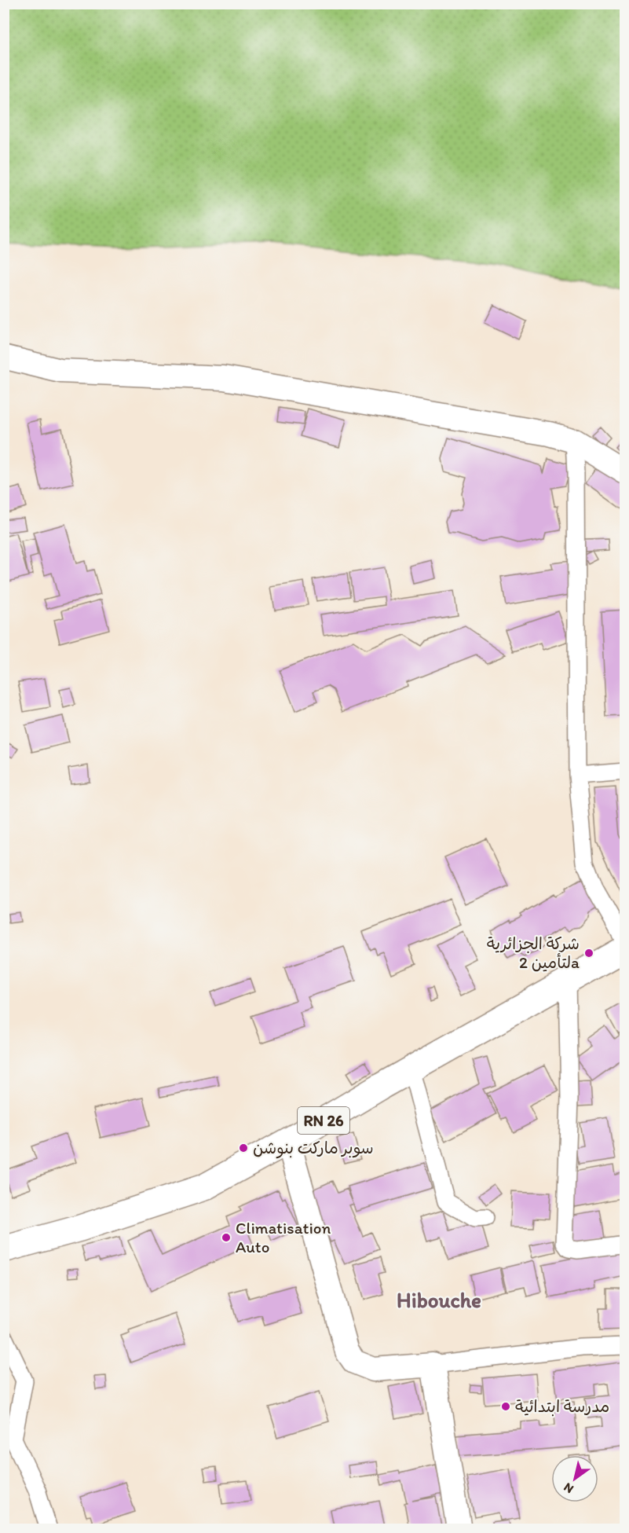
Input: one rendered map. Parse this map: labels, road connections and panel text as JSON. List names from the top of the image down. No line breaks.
{"streets":{"main road":["RN 26"]},"districts":["Hibouche"],"places":["شركة الجزائرية لتأمين 2a","سوبر ماركت بنوشن","Climatisation Auto","مدرسة ابتدائية"],"north":"bottom left"}
